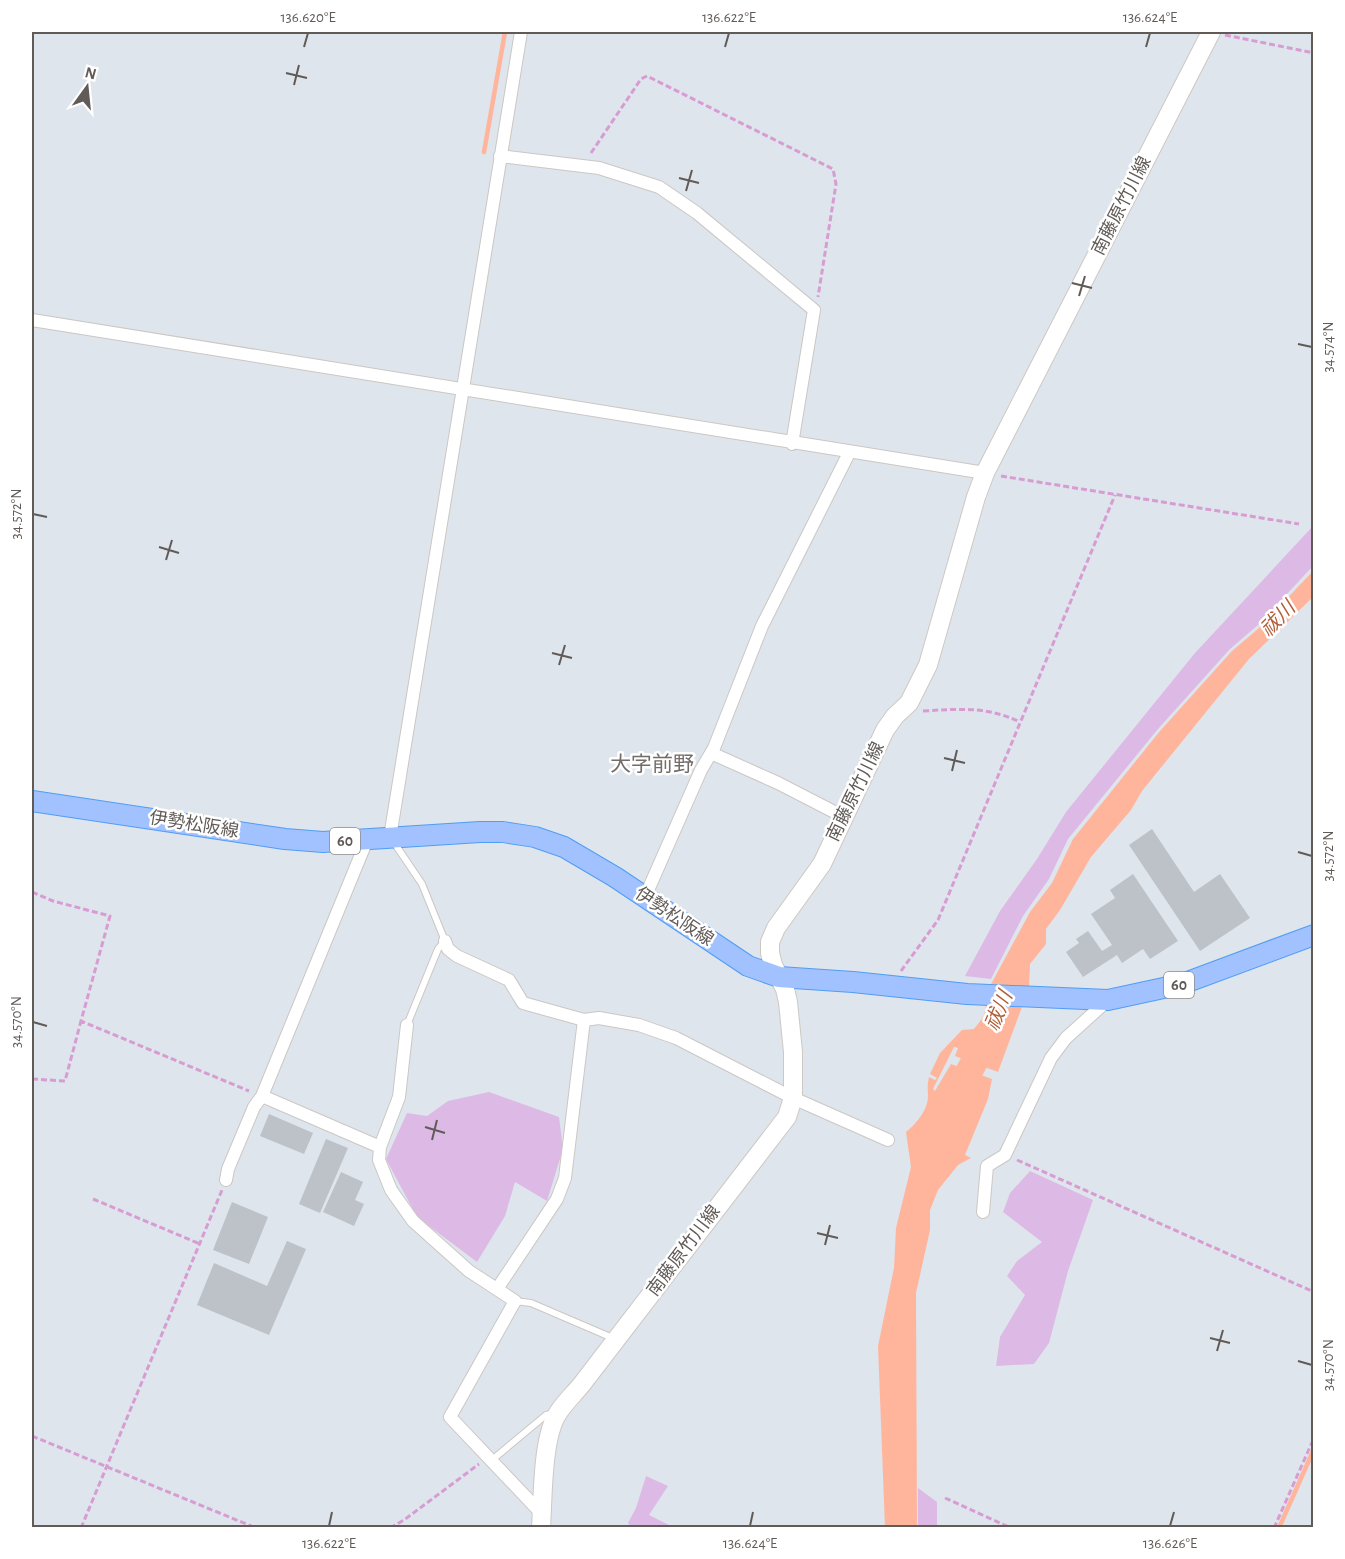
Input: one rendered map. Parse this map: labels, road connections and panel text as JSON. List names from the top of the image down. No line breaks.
{"streets":{"main road":["南藤原竹川線","伊勢松阪線","60"]},"crossings":[["南藤原竹川線","伊勢松阪線"]],"districts":["大字前野"],"water":["祓川"],"north":"top","coordinates":["136.620°E","136.622°E","136.624°E","34.574°N","34.572°N","34.570°N","136.626°E"]}
